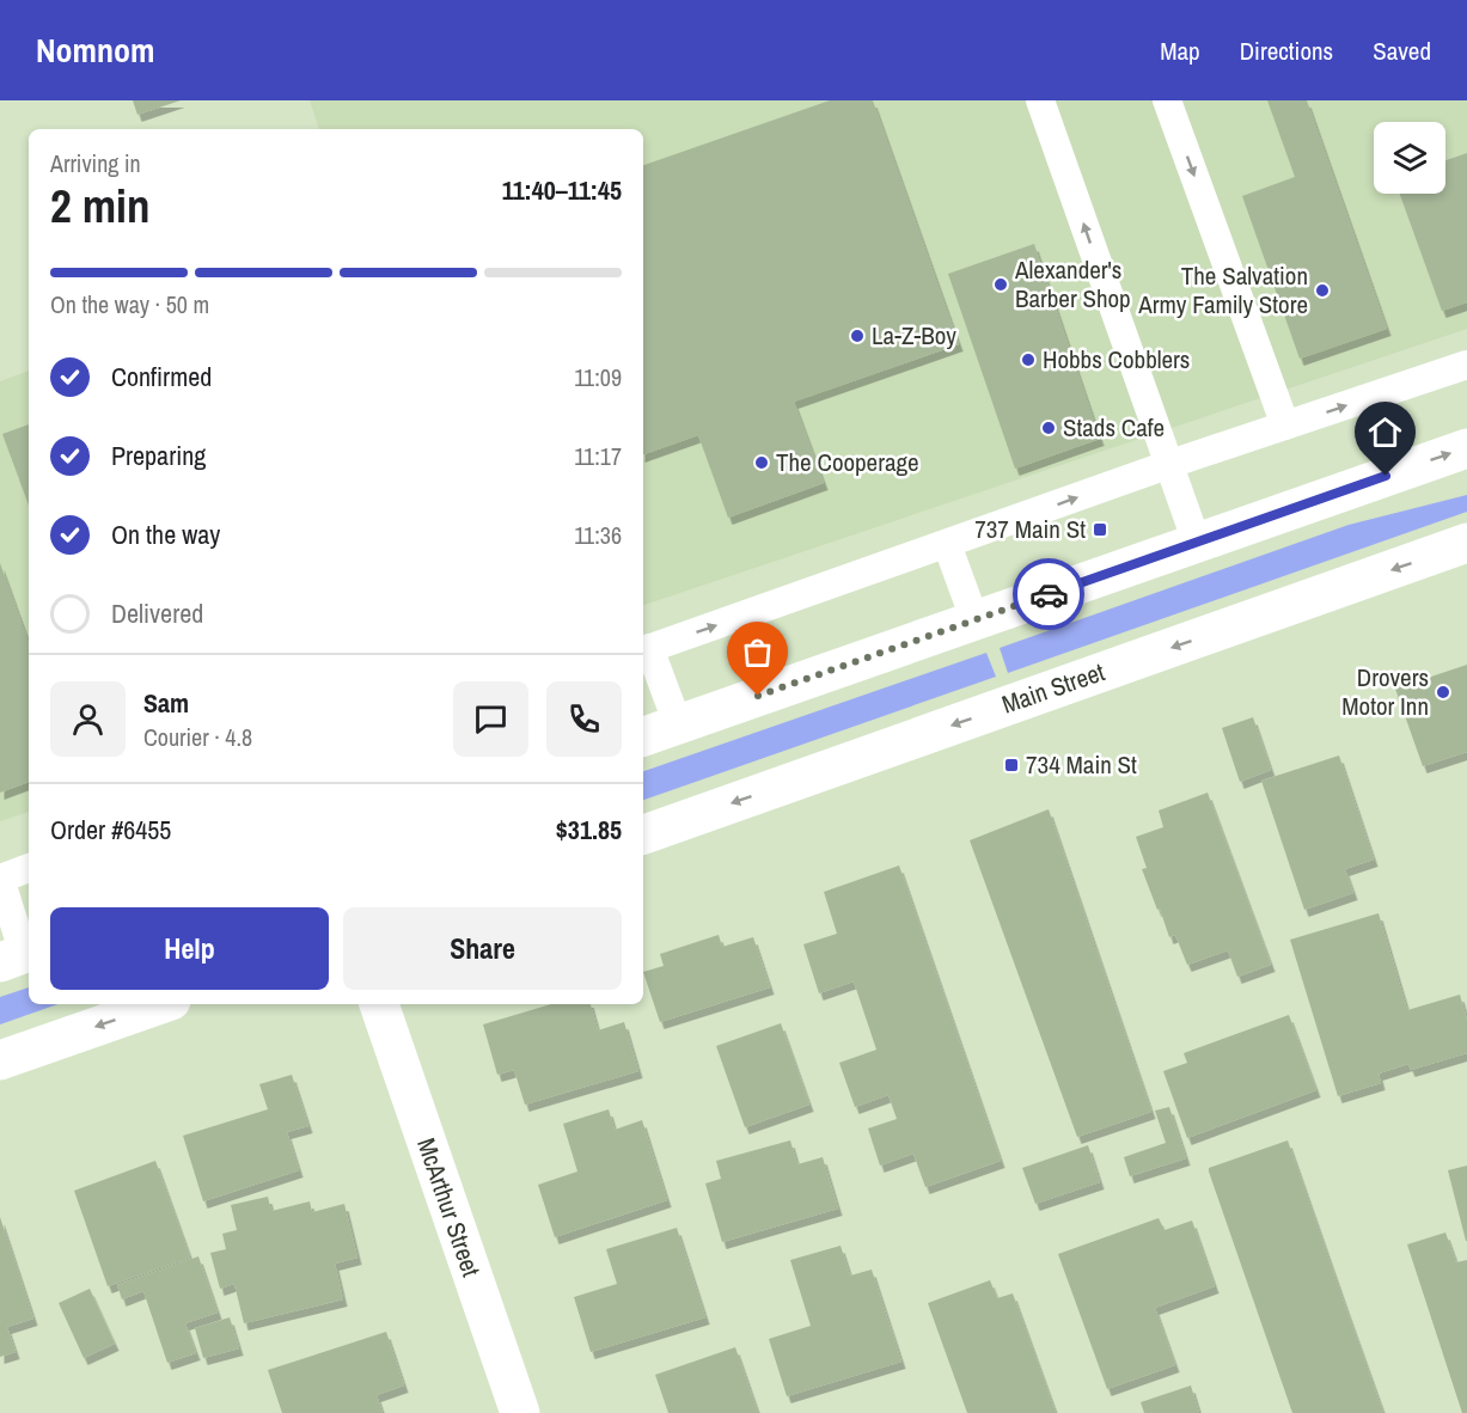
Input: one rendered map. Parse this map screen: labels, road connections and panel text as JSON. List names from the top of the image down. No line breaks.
{"streets":{"main road":["Main Street","McArthur Street"]},"places":{"other":["Alexander's Barber Shop","The Salvation Army Family Store","La-Z-Boy","Hobbs Cobblers","Stads Cafe","The Cooperage","Drovers Motor Inn"],"transit":["737 Main St","734 Main St"]},"page":{"header":"Nomnom","nav":["Map","Directions","Saved"],"heading":["2 min","Arriving in","11:40–11:45"],"panel":["Sam","Courier · 4.8","Order #6455","$31.85"],"bar":"On the way · 50 m","list":[["Confirmed","11:09"],["Preparing","11:17"],["On the way","11:36"],"Delivered"],"buttons":["Help","Share"]}}
